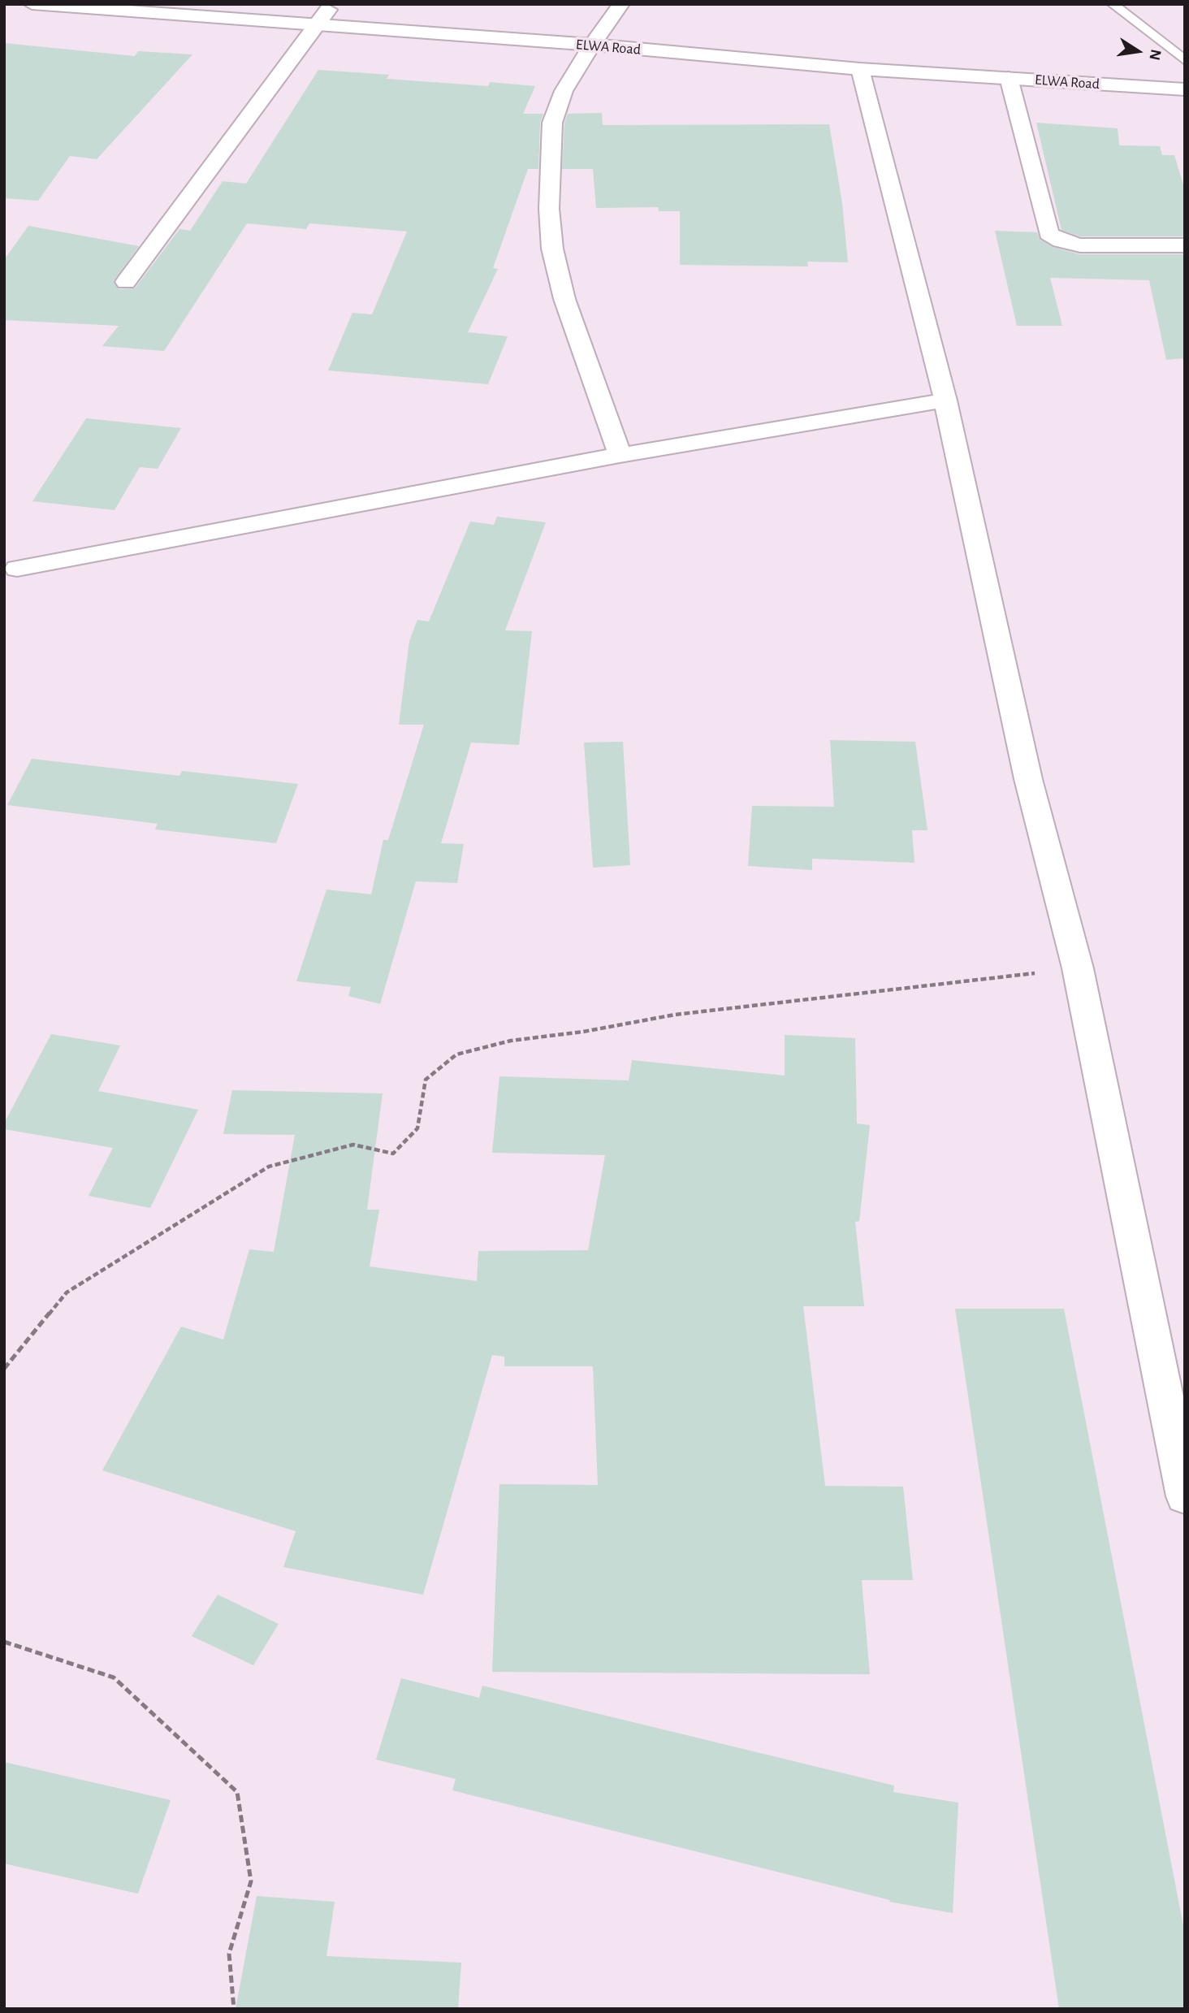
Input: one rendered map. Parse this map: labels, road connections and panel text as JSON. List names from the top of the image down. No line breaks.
{"streets":{"street":["ELWA Road"]},"north":"right"}
